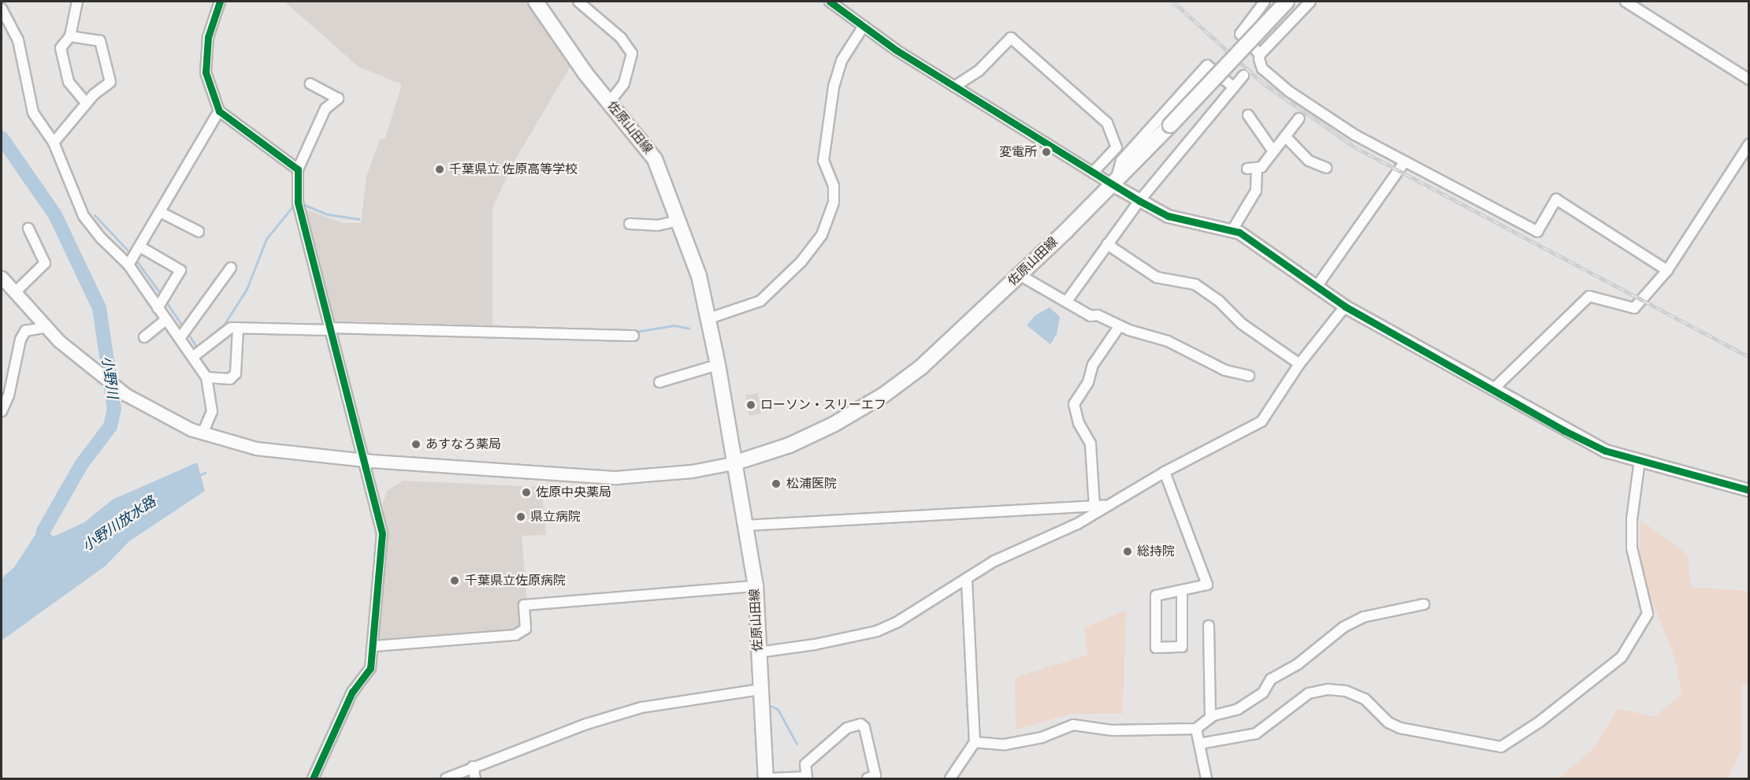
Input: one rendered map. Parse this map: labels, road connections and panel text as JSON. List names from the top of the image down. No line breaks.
{"streets":{"main road":["佐原山田線"]},"water":["小野川","小野川放水路"],"places":["変電所","千葉県立 佐原高等学校","ローソン・スリーエフ","あすなろ薬局","松浦医院","佐原中央薬局","県立病院","総持院","千葉県立佐原病院"]}
